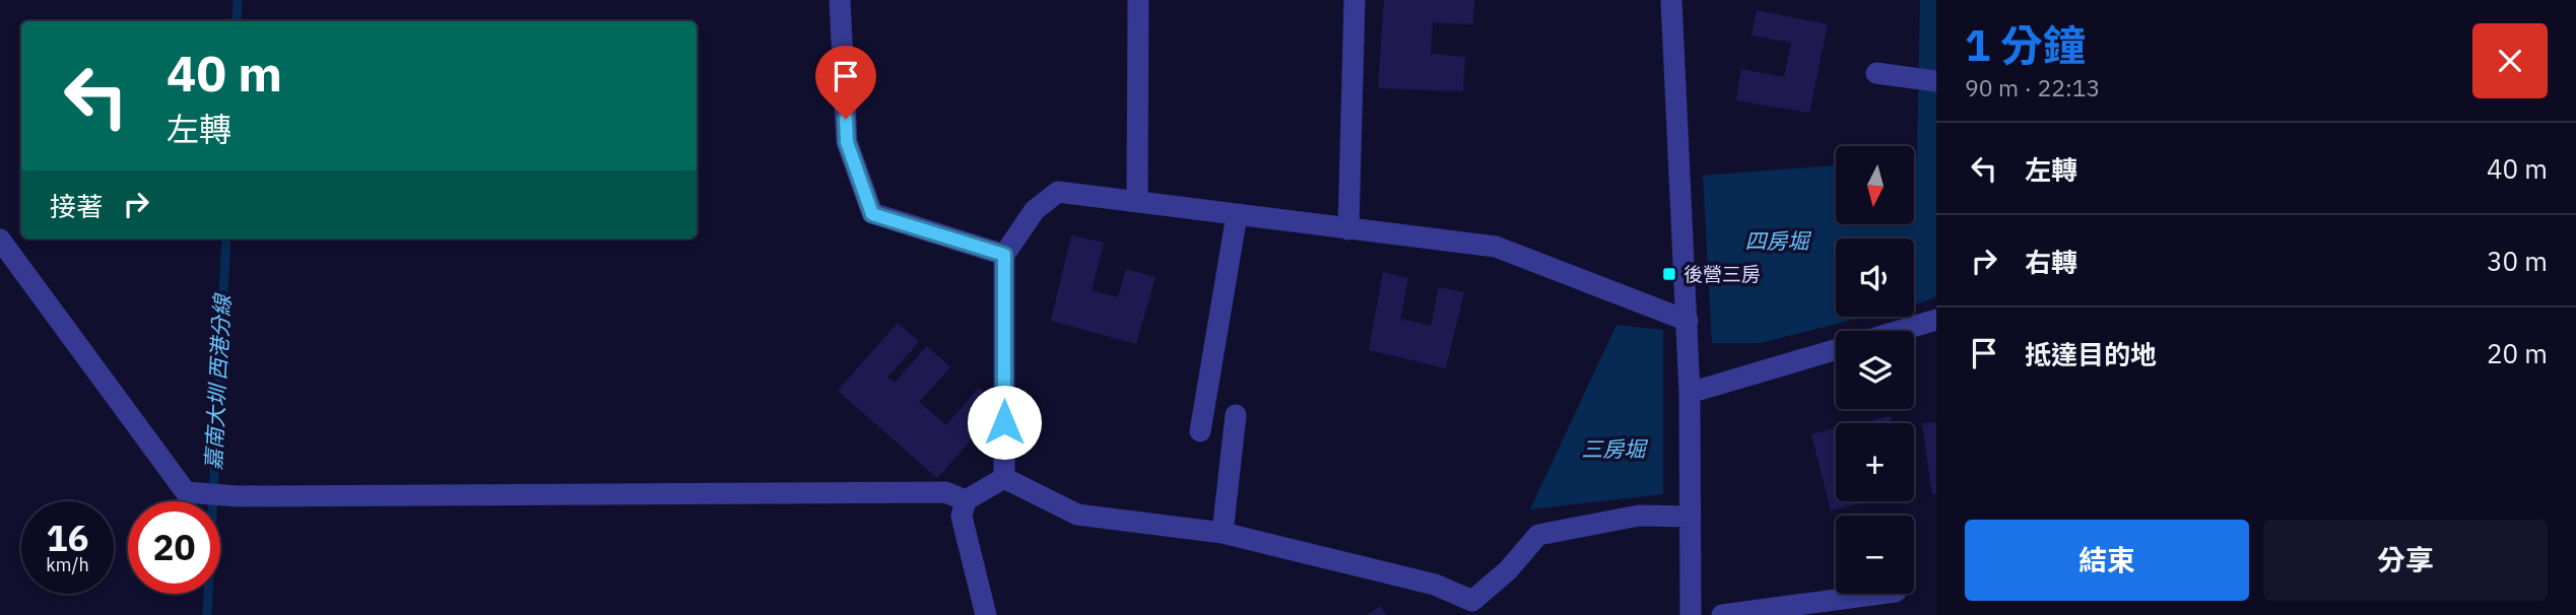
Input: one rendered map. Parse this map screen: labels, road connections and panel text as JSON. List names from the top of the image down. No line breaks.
{"water":["四房堀","嘉南大圳 西港分線","三房堀"],"places":{"transit":["後營三房"]},"north":"bottom","page":{"heading":["1 分鐘","90 m · 22:13"],"turn":["40 m","左轉"],"list":[{"name":"左轉","value":"40 m"},{"name":"右轉","value":"30 m"},{"name":"抵達目的地","value":"20 m"}],"map_buttons":["+","−"],"then":"接著","speed":"16 km/h","limit":"20","buttons":["結束","分享"]}}
